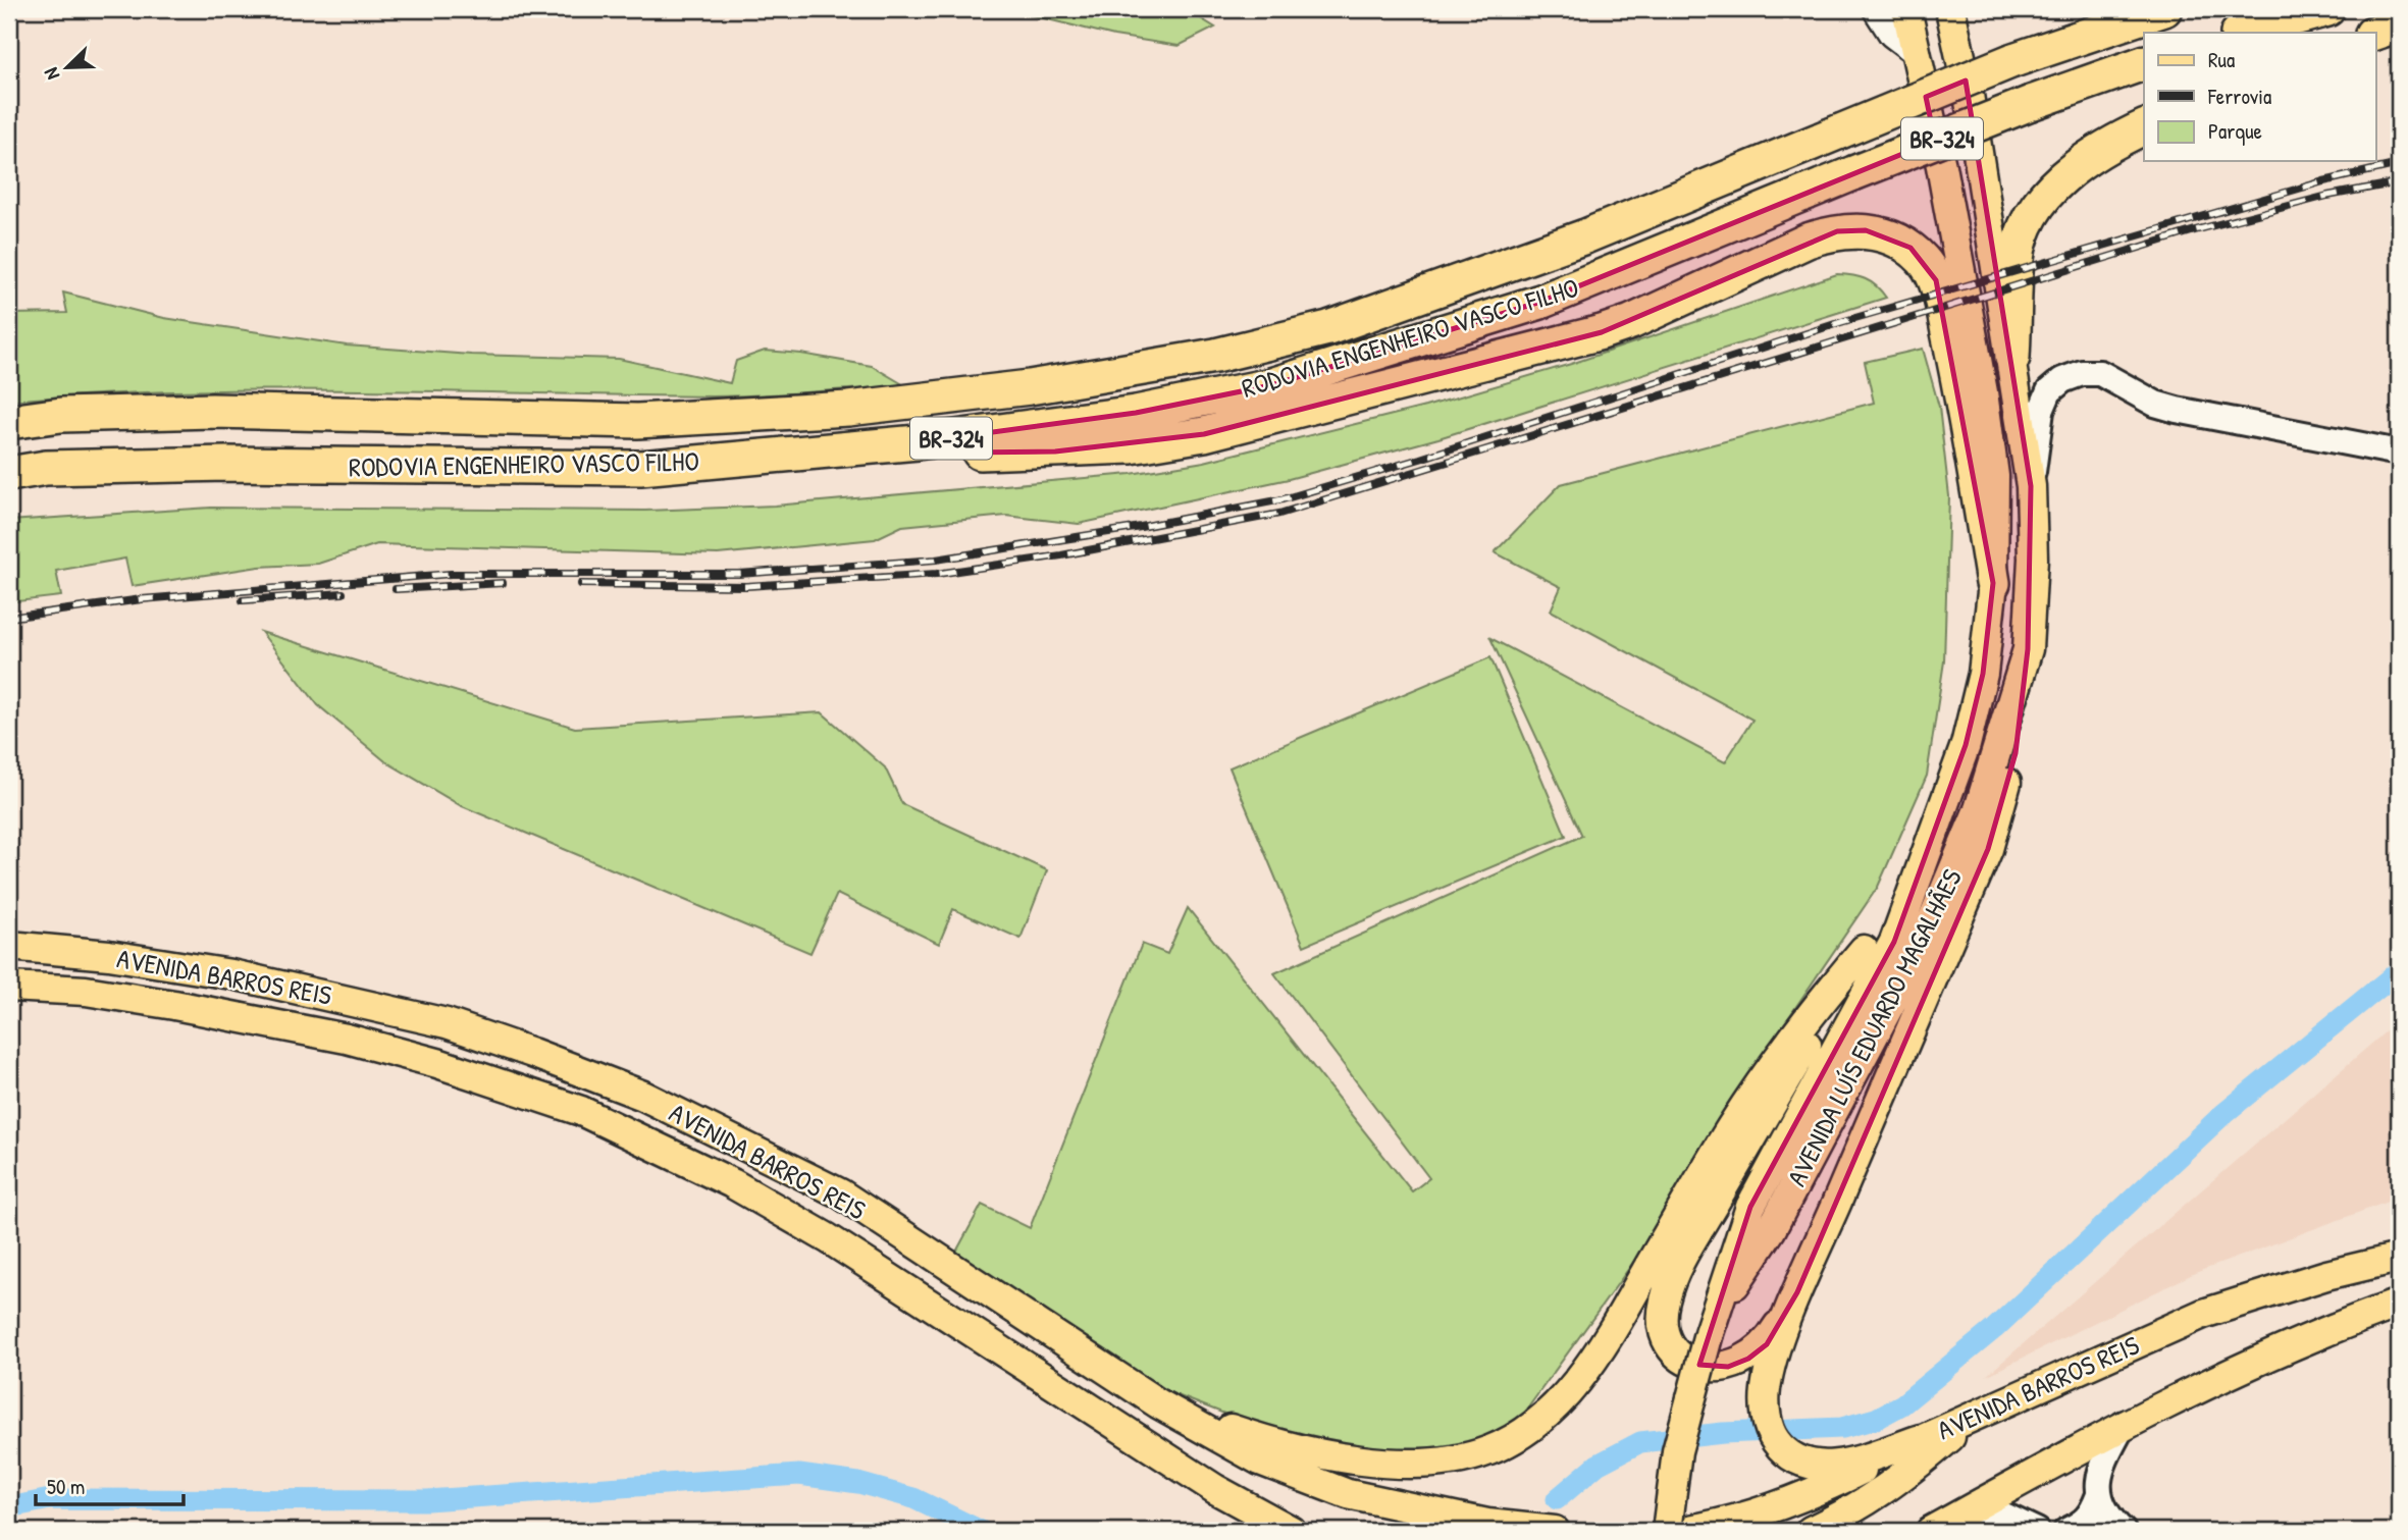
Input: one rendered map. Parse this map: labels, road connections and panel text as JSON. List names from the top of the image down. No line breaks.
{"streets":{"highway":["BR-324","RODOVIA ENGENHEIRO VASCO FILHO"],"main road":["AVENIDA BARROS REIS","AVENIDA LUÍS EDUARDO MAGALHÃES"]},"legend":["Rua","Ferrovia","Parque"],"scale_bar":"50 m","north":"bottom left"}
